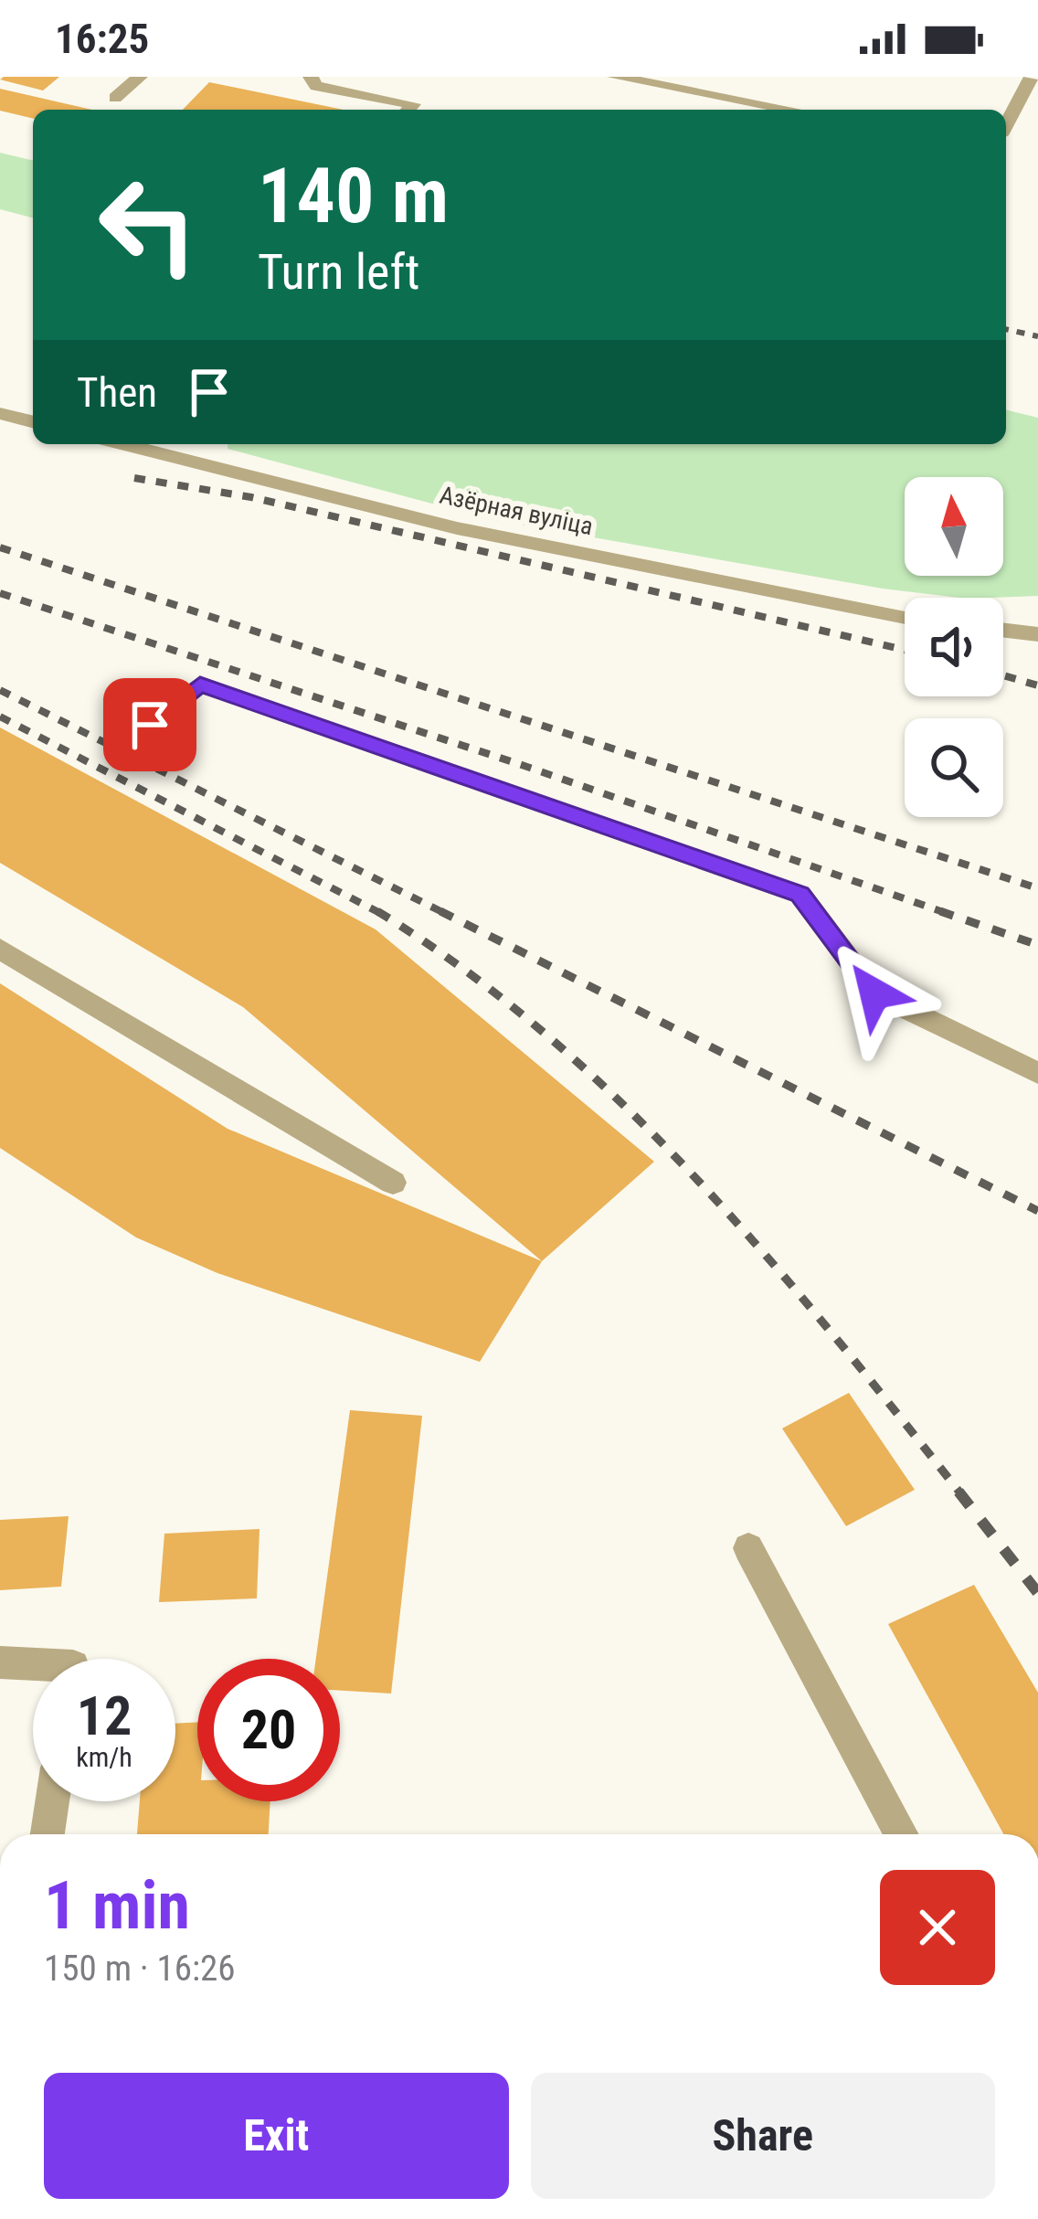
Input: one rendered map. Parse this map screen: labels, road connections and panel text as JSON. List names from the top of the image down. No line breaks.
{"streets":{"street":["Азёрная вуліца"]},"north":"top","page":{"status":"16:25","turn":["140 m","Turn left"],"then":"Then","speed":"12 km/h","limit":"20","heading":["1 min","150 m · 16:26"],"buttons":["Exit","Share"]}}
